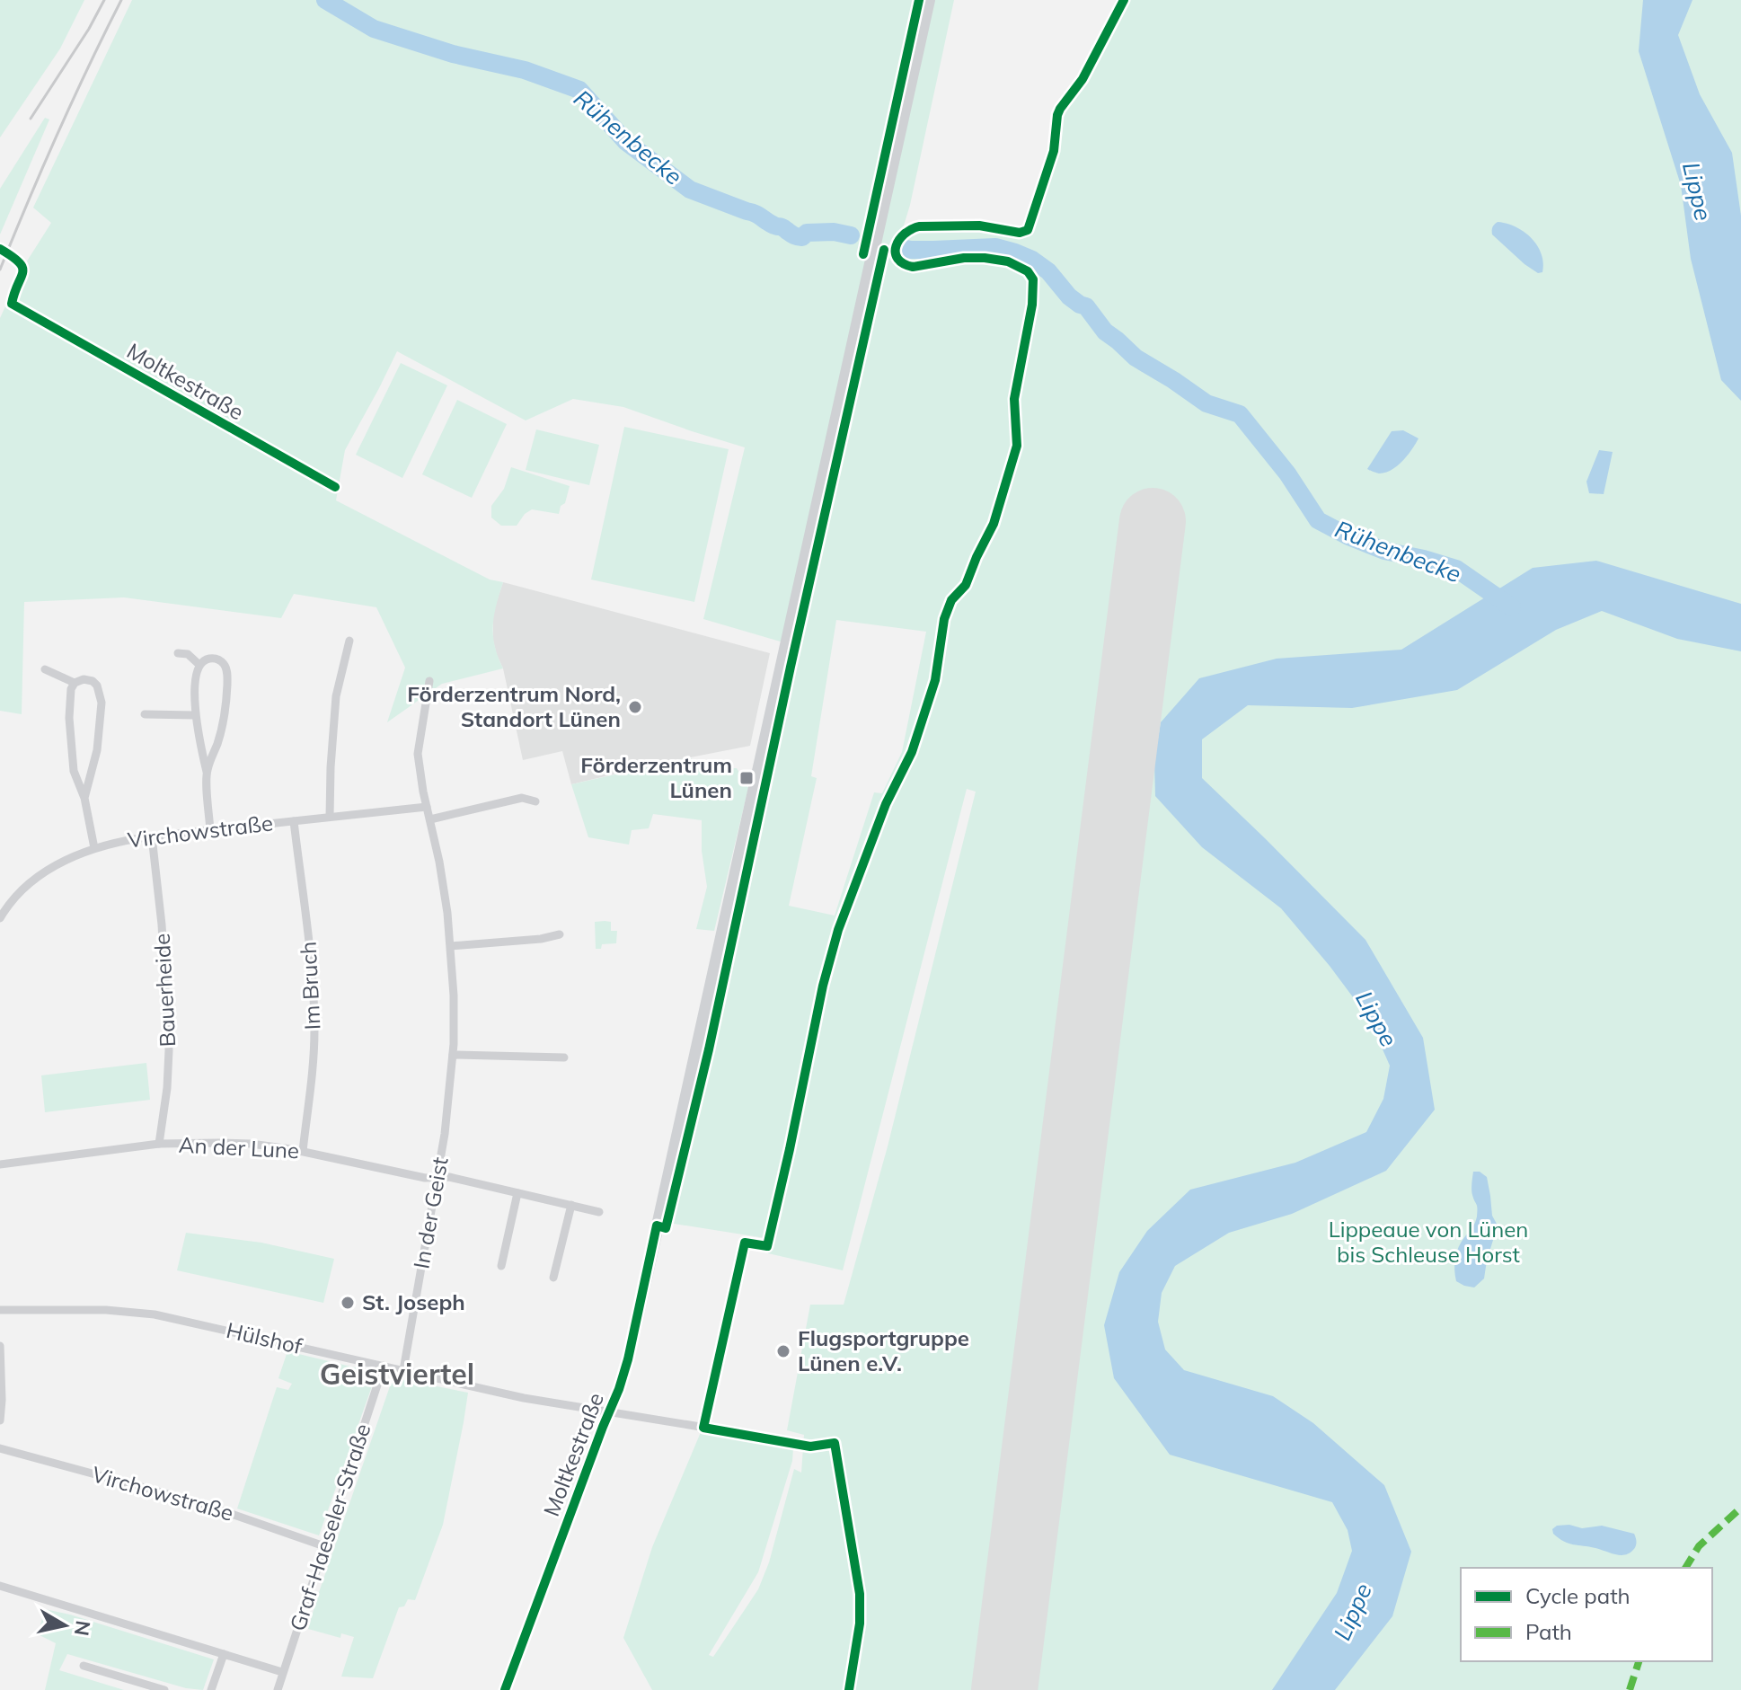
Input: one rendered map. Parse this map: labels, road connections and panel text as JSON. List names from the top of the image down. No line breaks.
{"streets":{"street":["Moltkestraße","Virchowstraße","Im Bruch","Bauerheide","An der Lune","In der Geist","Hülshof","Graf-Haeseler-Straße"]},"crossings":[["Moltkestraße","Hülshof"],["Virchowstraße","Im Bruch"],["Virchowstraße","Bauerheide"],["Virchowstraße","In der Geist"],["Virchowstraße","Graf-Haeseler-Straße"],["Im Bruch","An der Lune"],["Bauerheide","An der Lune"],["An der Lune","In der Geist"],["In der Geist","Hülshof"],["Hülshof","Graf-Haeseler-Straße"]],"districts":["Geistviertel"],"water":["Rühenbecke","Lippe"],"parks":["Lippeaue von Lünen bis Schleuse Horst"],"places":{"other":["Förderzentrum Nord, Standort Lünen","St. Joseph","Flugsportgruppe Lünen e.V."],"transit":["Förderzentrum Lünen"]},"legend":["Cycle path","Path"],"north":"right"}
